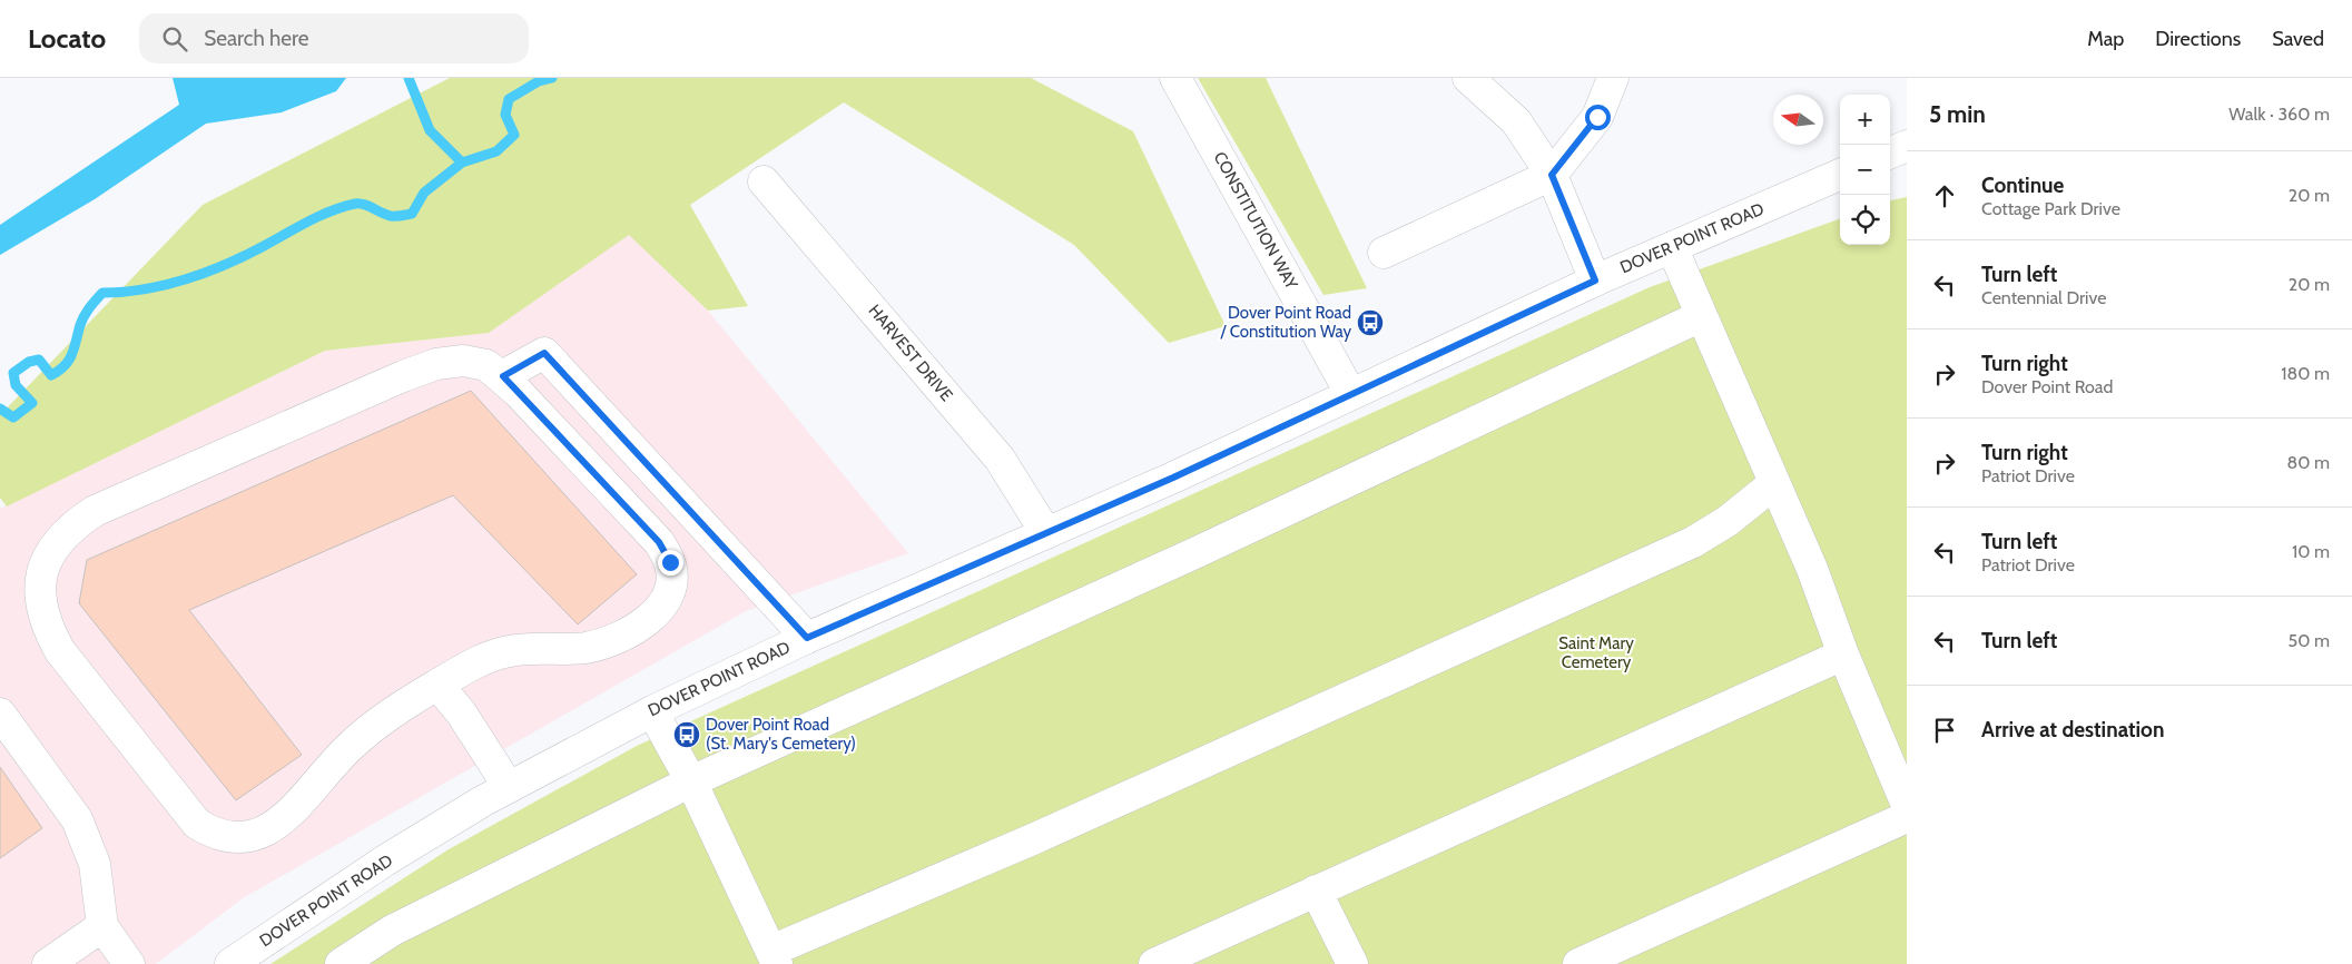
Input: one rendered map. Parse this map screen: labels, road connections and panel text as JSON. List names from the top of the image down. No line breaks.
{"streets":{"main road":["CONSTITUTION WAY","DOVER POINT ROAD","HARVEST DRIVE"]},"crossings":[["CONSTITUTION WAY","DOVER POINT ROAD"],["DOVER POINT ROAD","HARVEST DRIVE"]],"parks":["Saint Mary Cemetery"],"places":{"bus stop":["Dover Point Road / Constitution Way","Dover Point Road (St. Mary's Cemetery)"]},"north":"left","page":{"header":"Locato","search":"Search here","nav":["Map","Directions","Saved"],"heading":["5 min","Walk · 360 m"],"map_buttons":["+","−"],"list":[["Continue","Cottage Park Drive","20 m"],["Turn left","Centennial Drive","20 m"],["Turn right","Dover Point Road","180 m"],["Turn right","Patriot Drive","80 m"],["Turn left","Patriot Drive","10 m"],["Turn left","50 m"],"Arrive at destination"]}}
